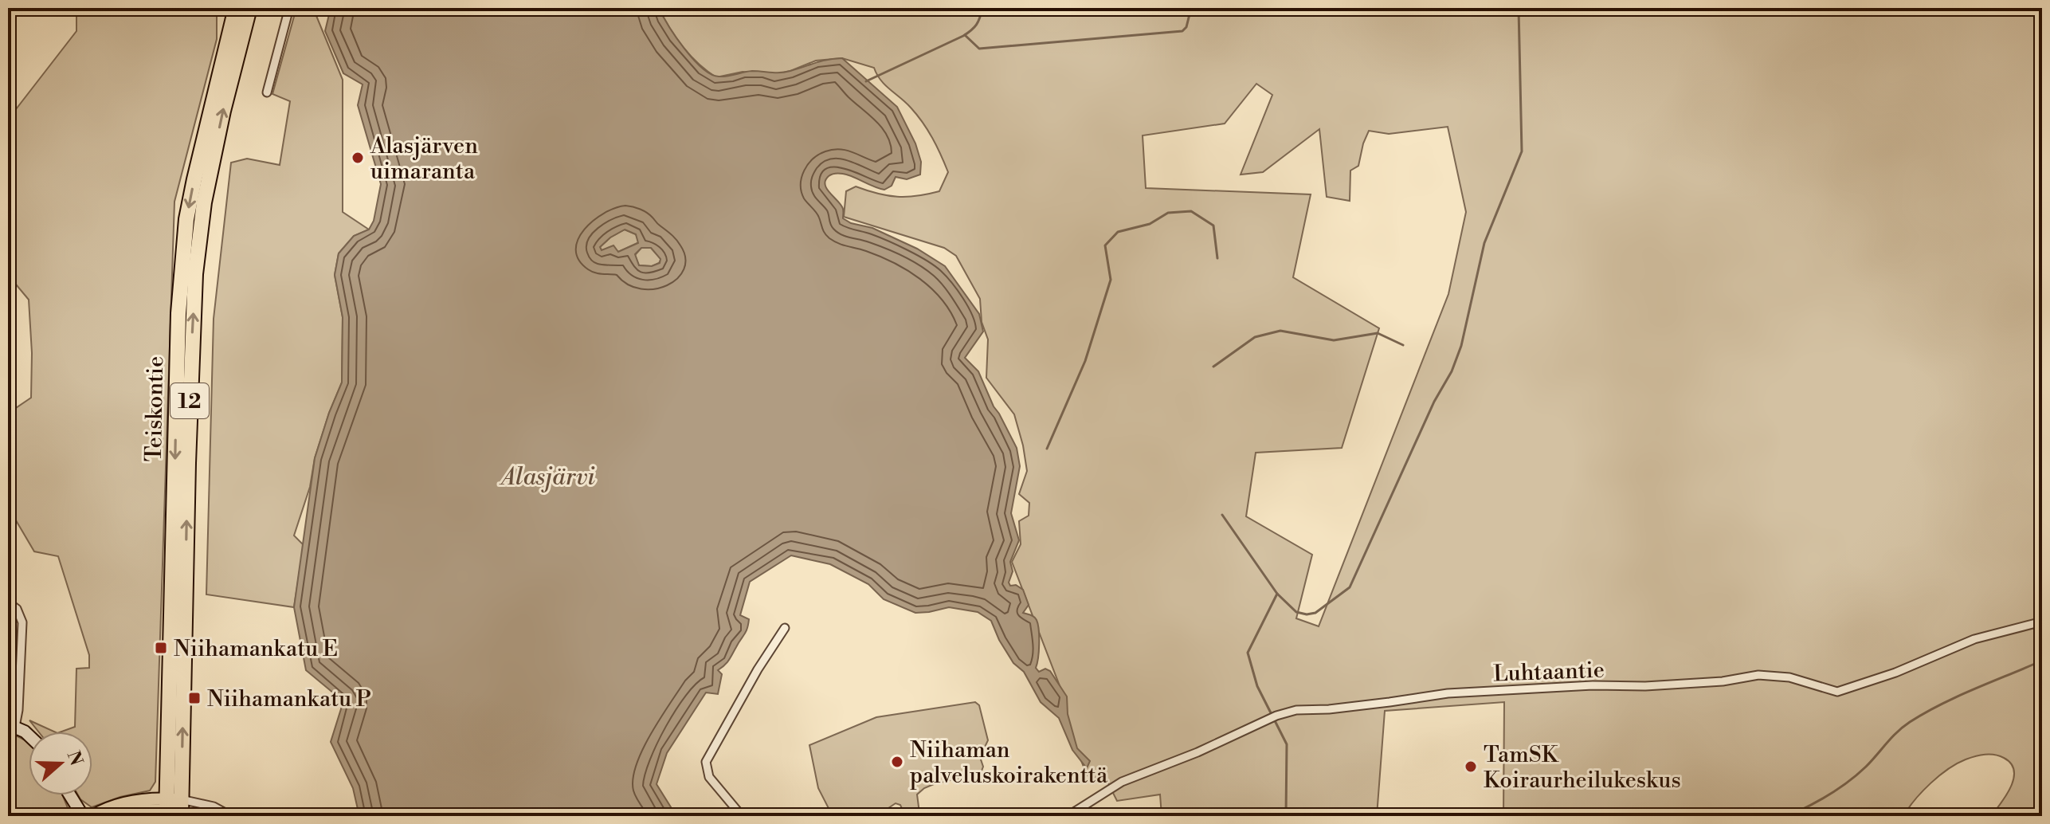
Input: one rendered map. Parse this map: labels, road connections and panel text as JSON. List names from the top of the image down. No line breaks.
{"streets":{"highway":["12","Teiskontie"],"street":["Luhtaantie"]},"water":["Alasjärvi"],"places":{"other":["Alasjärven uimaranta","Niihaman palveluskoirakenttä","TamSK Koiraurheilukeskus"],"transit":["Niihamankatu E","Niihamankatu P"]},"north":"right"}
